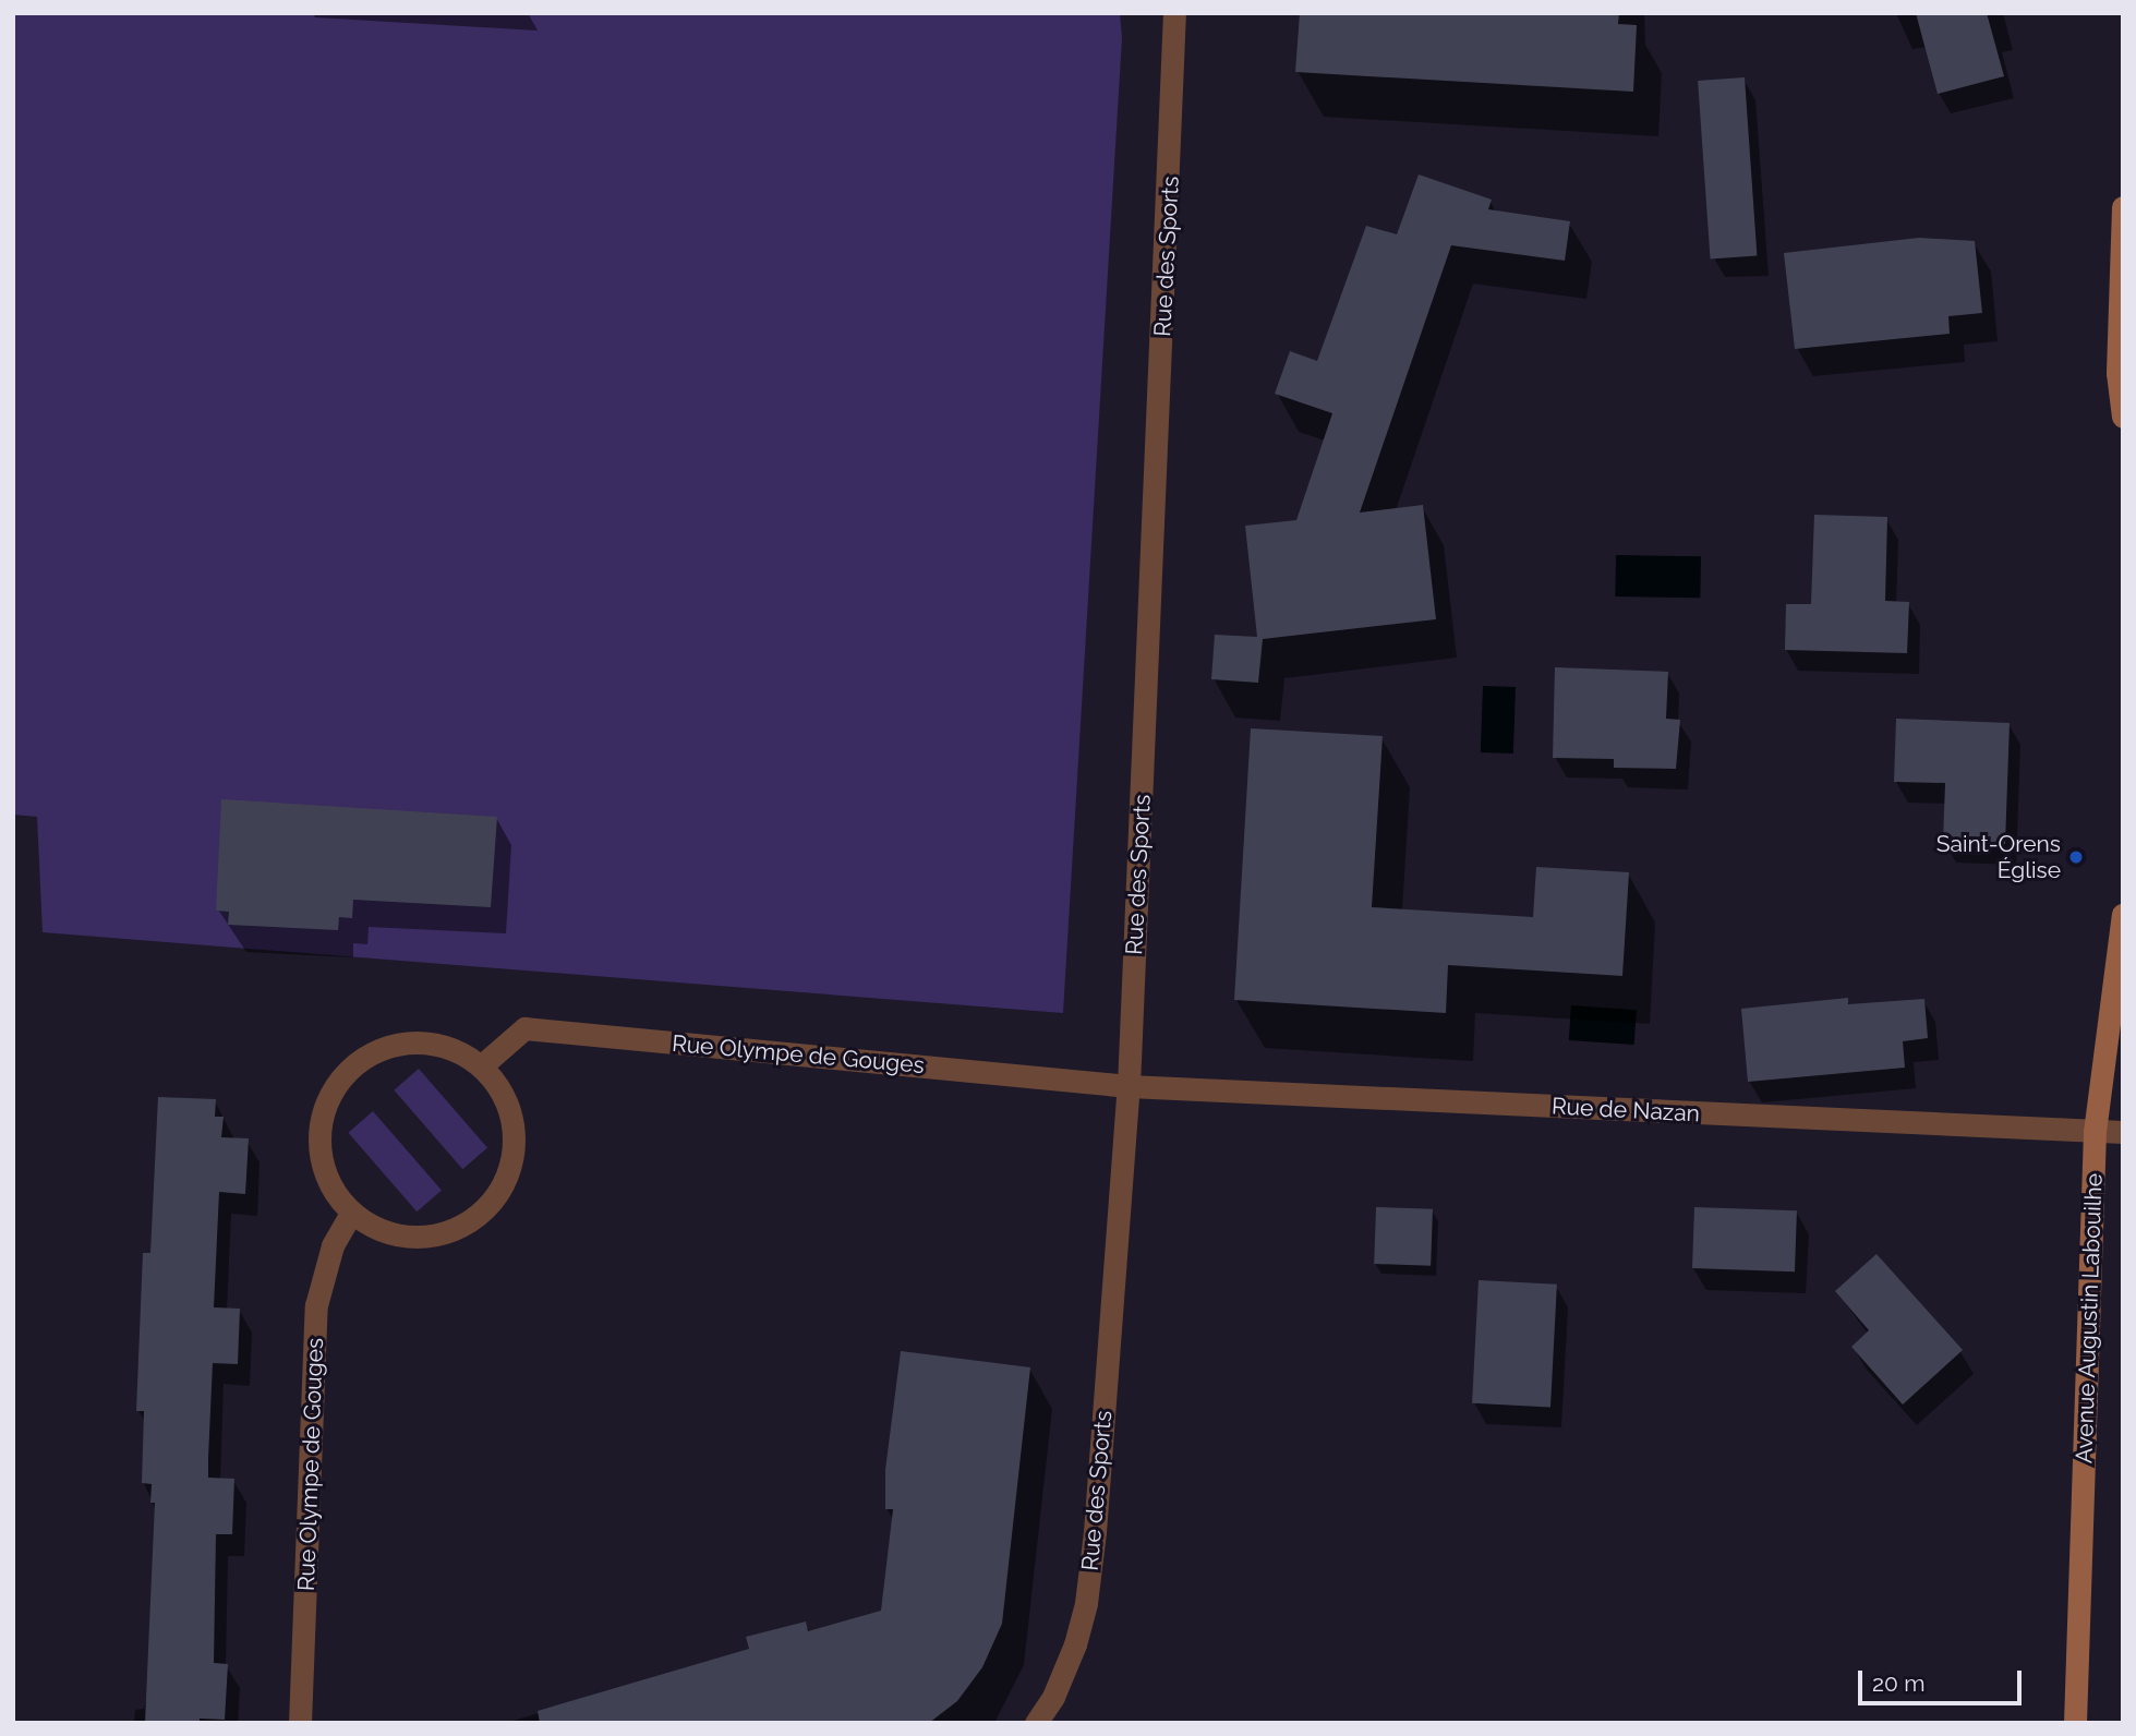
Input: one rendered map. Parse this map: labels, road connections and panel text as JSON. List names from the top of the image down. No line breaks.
{"streets":{"street":["Rue des Sports","Rue Olympe de Gouges","Rue de Nazan","Avenue Augustin Labouilhe"]},"crossings":[["Rue des Sports","Rue Olympe de Gouges"],["Rue des Sports","Rue de Nazan"],["Rue Olympe de Gouges","Rue de Nazan"],["Rue de Nazan","Avenue Augustin Labouilhe"]],"places":["Saint-Orens Église"],"scale_bar":"20 m"}
